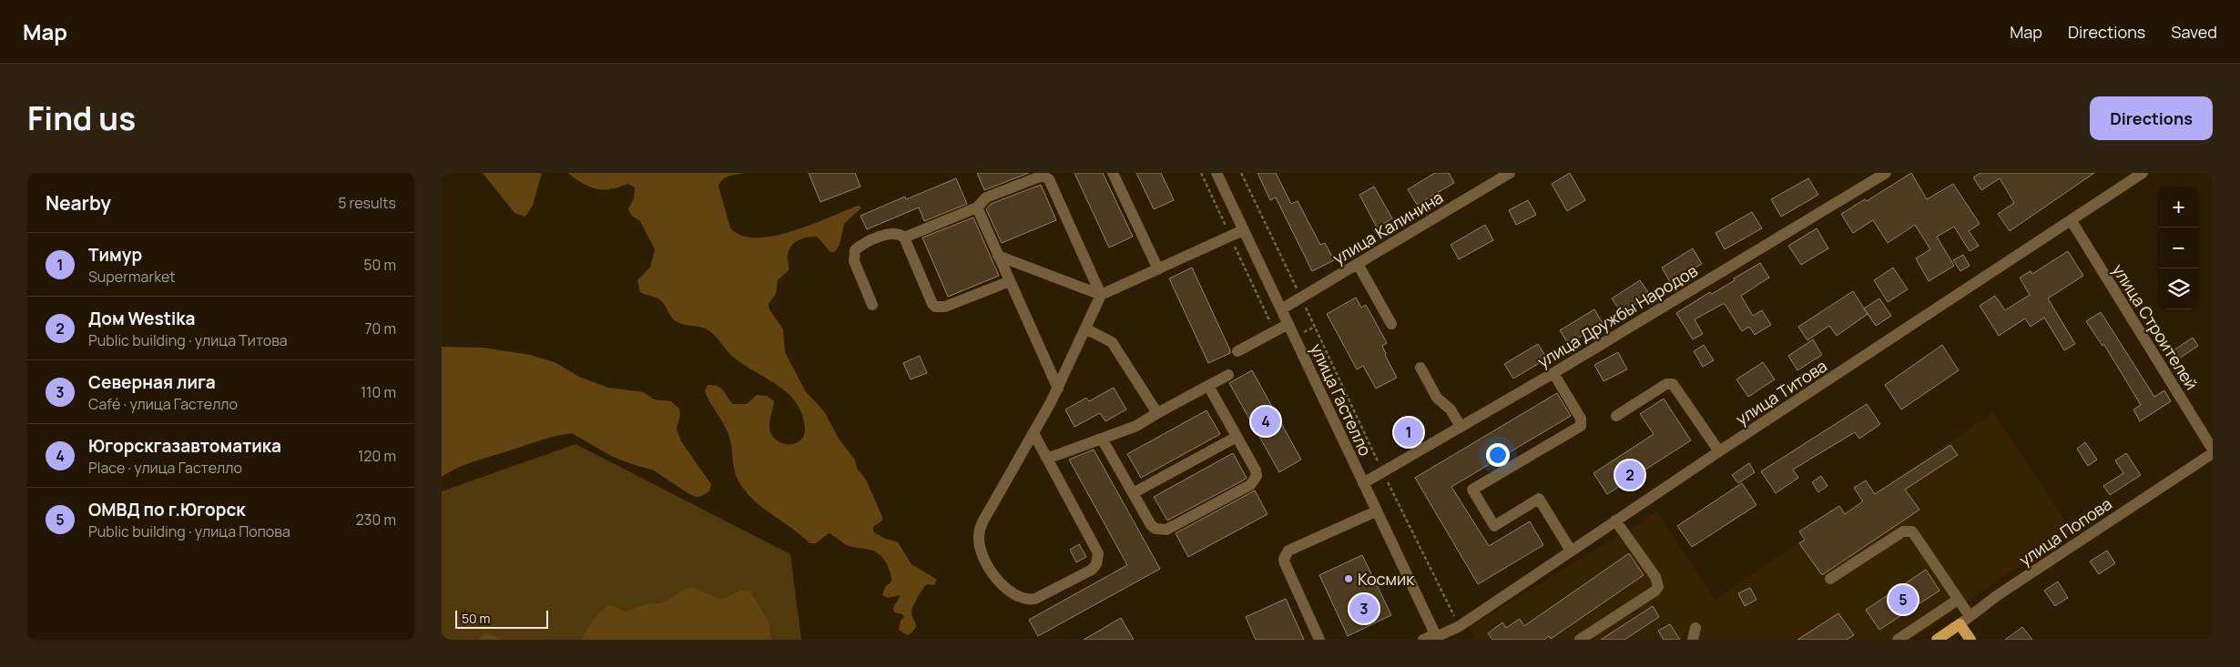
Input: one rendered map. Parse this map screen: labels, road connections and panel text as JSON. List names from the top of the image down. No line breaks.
{"streets":{"main road":["улица Попова"],"street":["улица Калинина","улица Дружбы Народов","улица Строителей","улица Титова","улица Гастелло"]},"crossings":[["улица Калинина","улица Гастелло"],["улица Дружбы Народов","улица Гастелло"],["улица Строителей","улица Титова"],["улица Титова","улица Гастелло"]],"places":["Космик"],"scale_bar":"50 m","page":{"header":"Map","nav":["Map","Directions","Saved"],"title":"Find us","buttons":"Directions","heading":["Nearby","5 results"],"map_buttons":["+","−"],"list":[{"mark":"1","name":"Тимур","note":"Supermarket","value":"50 m"},{"mark":"2","name":"Дом Westika","note":"Public building · улица Титова","value":"70 m"},{"mark":"3","name":"Северная лига","note":"Café · улица Гастелло","value":"110 m"},{"mark":"4","name":"Югорскгазавтоматика","note":"Place · улица Гастелло","value":"120 m"},{"mark":"5","name":"ОМВД по г.Югорск","note":"Public building · улица Попова","value":"230 m"}],"pins":["4","1","2","5","3"],"scale":"50 m"}}
